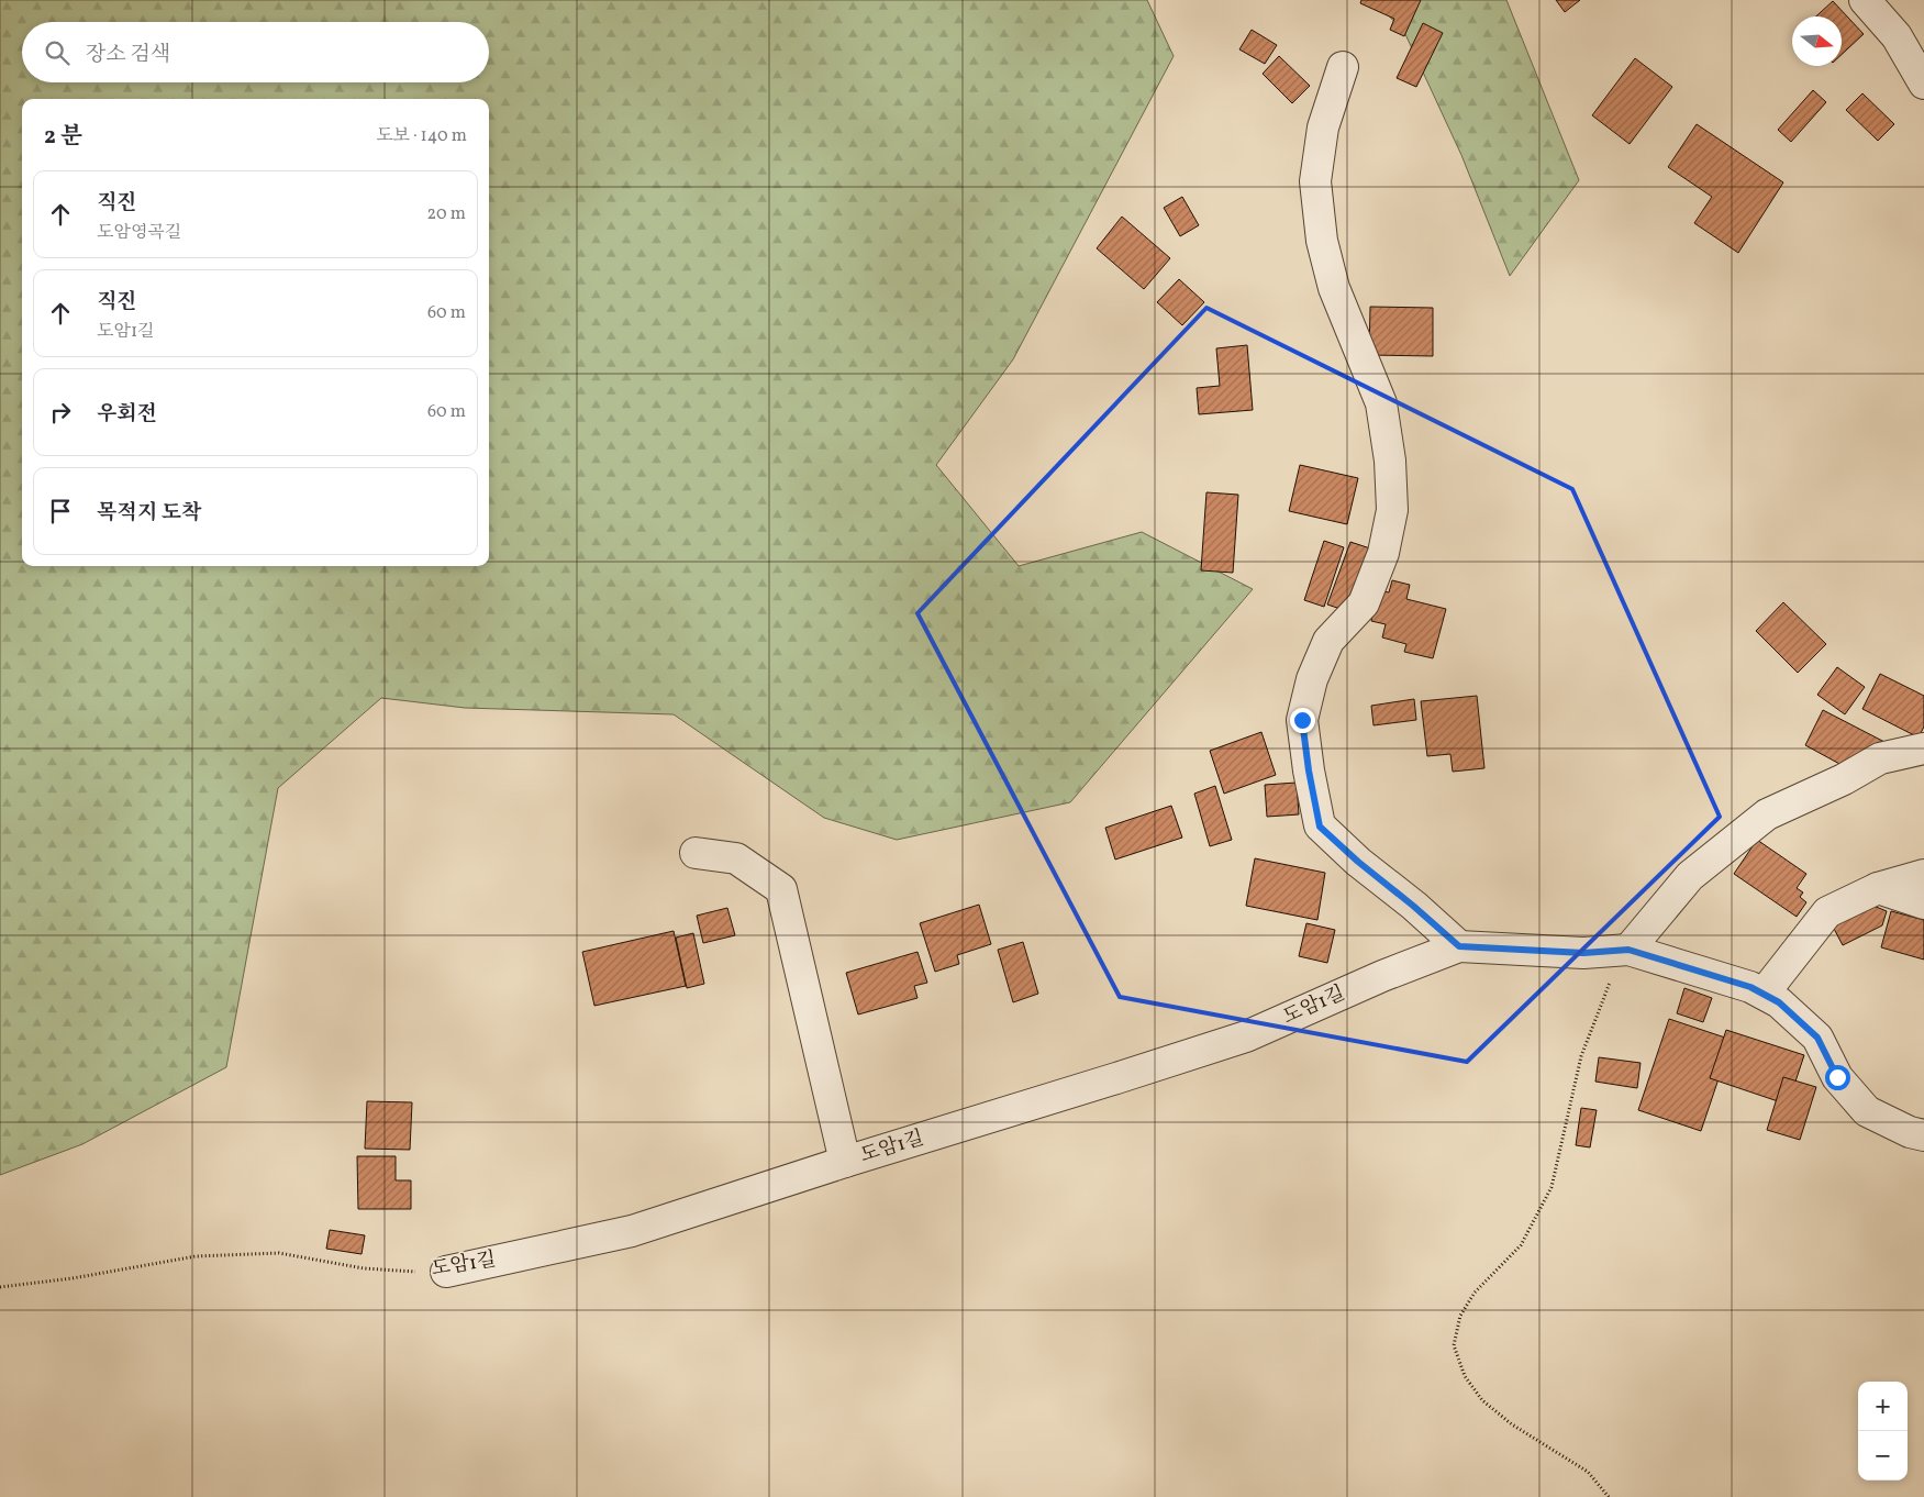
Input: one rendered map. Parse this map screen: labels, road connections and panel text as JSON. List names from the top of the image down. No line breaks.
{"streets":{"street":["도암1길"]},"north":"right","page":{"search":"장소 검색","heading":["2 분","도보 · 140 m"],"list":[["직진","도암영곡길","20 m"],["직진","도암1길","60 m"],["우회전","60 m"],"목적지 도착"],"map_buttons":["+","−"]}}
